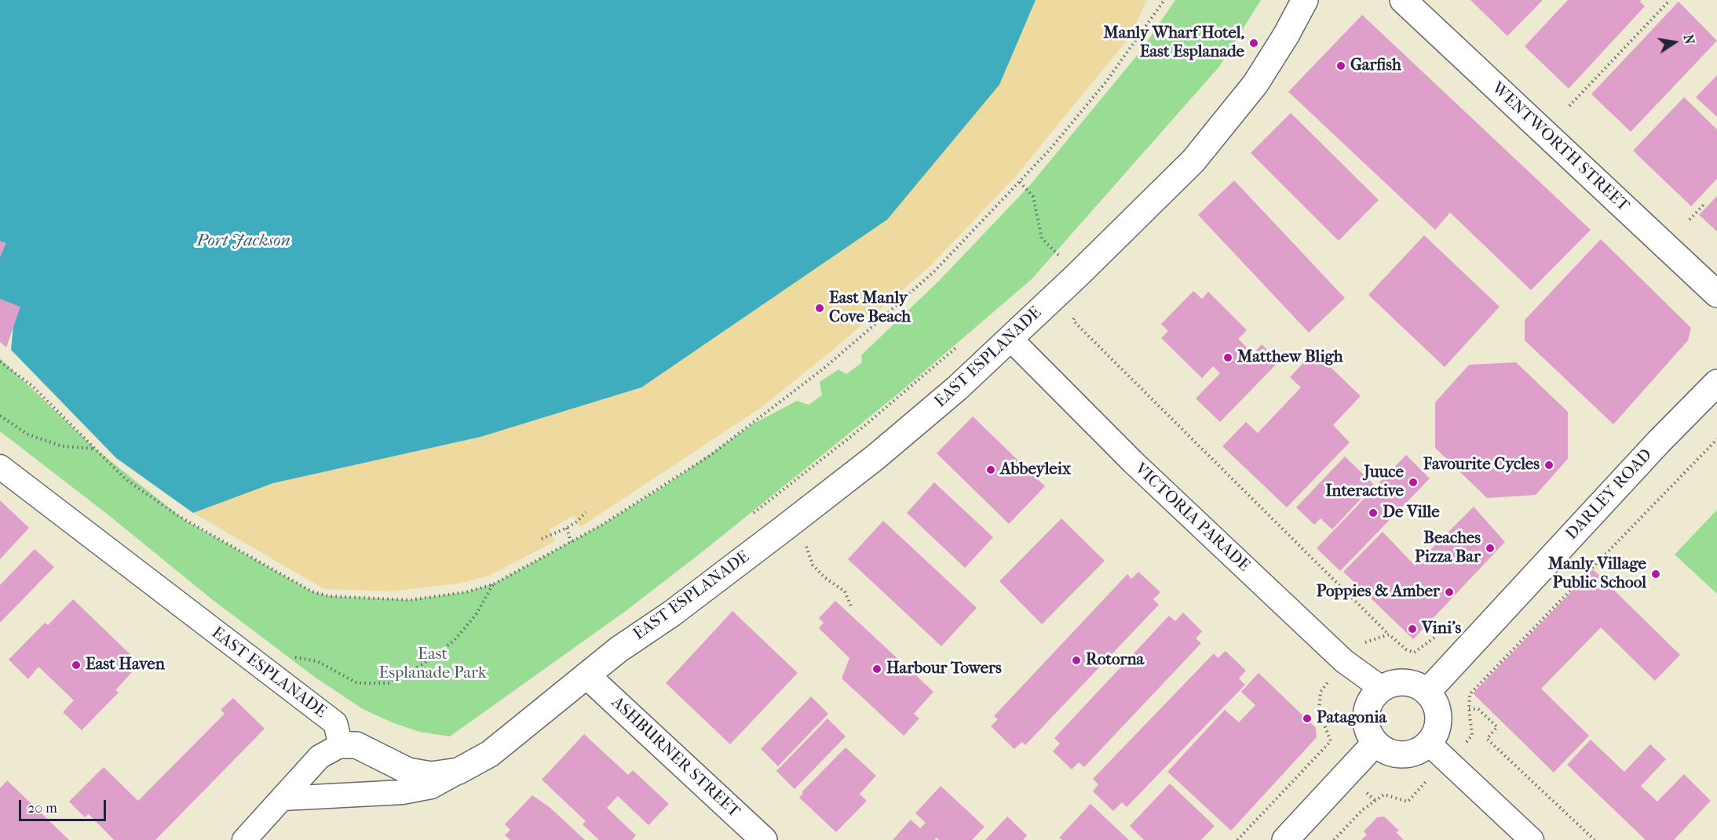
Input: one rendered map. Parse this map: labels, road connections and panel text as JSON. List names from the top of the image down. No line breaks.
{"streets":{"street":["WENTWORTH STREET","EAST ESPLANADE","DARLEY ROAD","VICTORIA PARADE","ASHBURNER STREET"]},"crossings":[["EAST ESPLANADE","VICTORIA PARADE"],["EAST ESPLANADE","ASHBURNER STREET"],["DARLEY ROAD","VICTORIA PARADE"]],"water":["Port Jackson"],"parks":["East Esplanade Park"],"places":["Manly Wharf Hotel, East Esplanade","Garfish","East Manly Cove Beach","Matthew Bligh","Favourite Cycles","Abbeyleix","Juuce Interactive","De Ville","Beaches Pizza Bar","Manly Village Public School","Poppies & Amber","Vini's","Rotorna","East Haven","Harbour Towers","Patagonia"],"scale_bar":"20 m","north":"right"}
